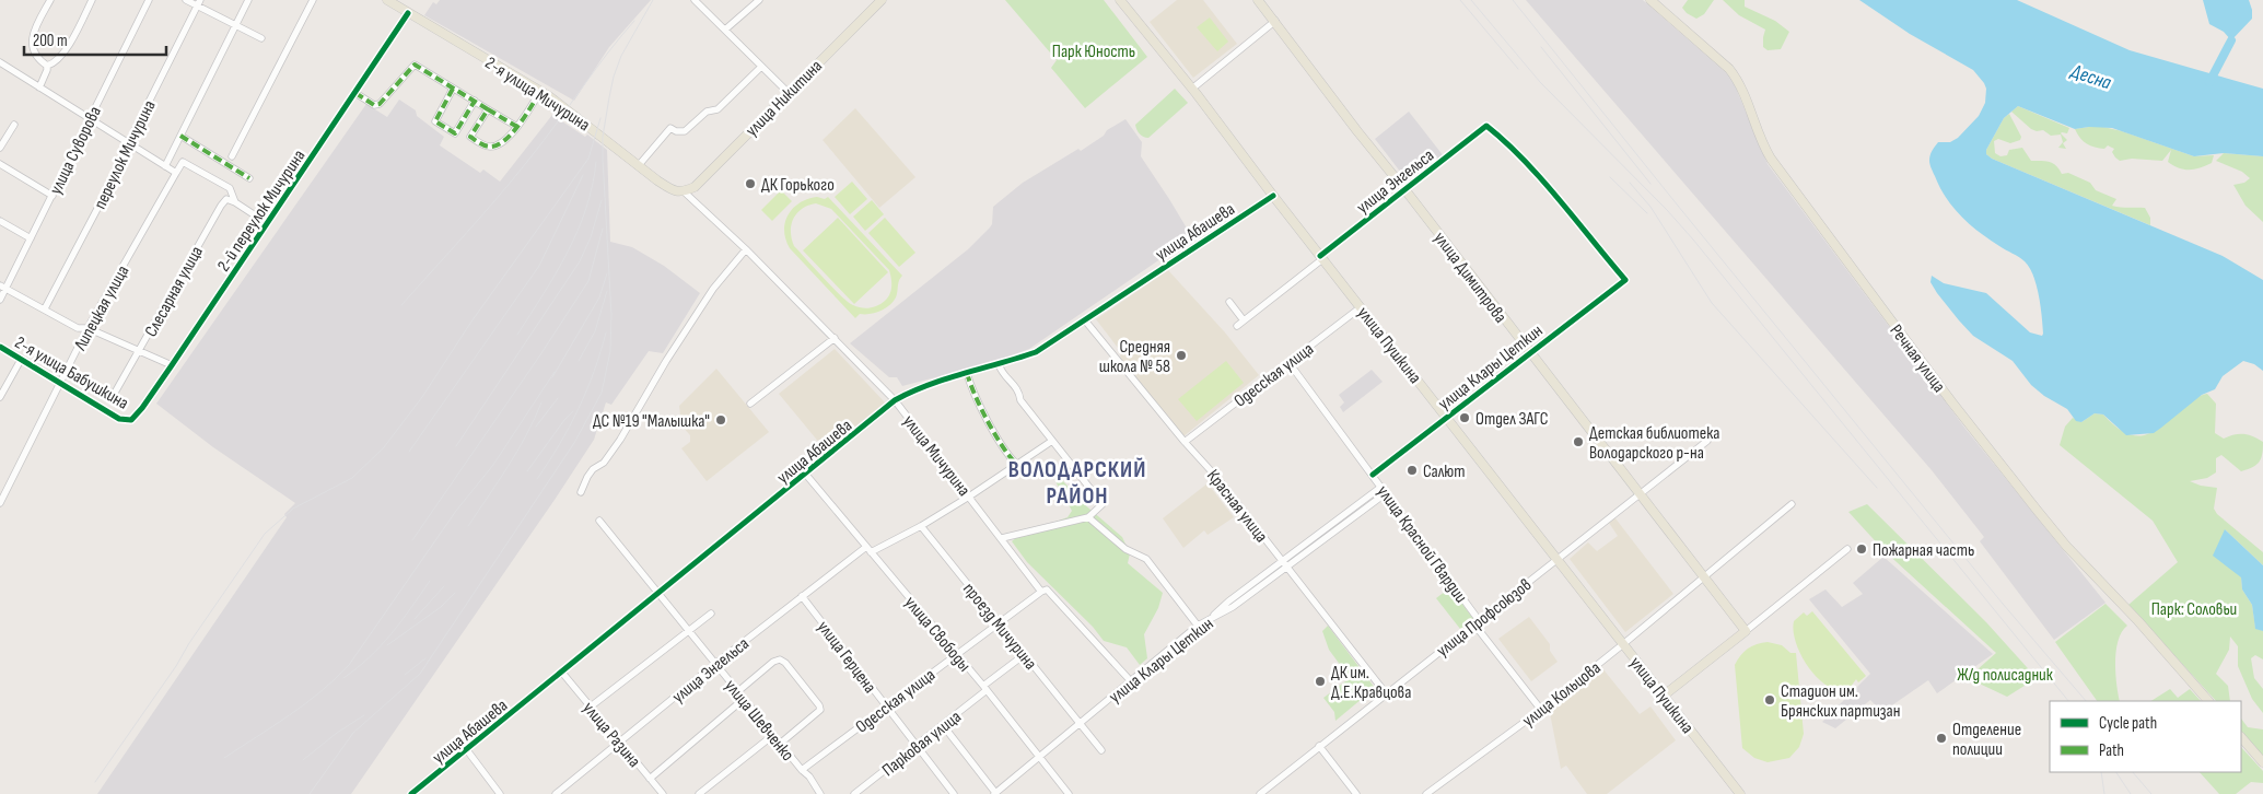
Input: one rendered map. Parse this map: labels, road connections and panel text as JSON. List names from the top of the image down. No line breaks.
{"streets":{"main road":["2-я улица Мичурина","улица Никитина","улица Димитрова","улица Пушкина","Речная улица"],"street":["улица Суворова","переулок Мичурина","улица Энгельса","2-й переулок Мичурина","улица Абашева","Слесарная улица","Липецкая улица","улица Клары Цеткин","2-я улица Бабушкина","Одесская улица","улица Мичурина","Красная улица","улица Красной Гвардии","улица Профсоюзов","проезд Мичурина","улица Свободы","улица Герцена","улица Кольцова","улица Шевченко","улица Разина","Парковая улица"]},"crossings":[["2-я улица Мичурина","улица Никитина"],["2-я улица Мичурина","2-й переулок Мичурина"],["2-я улица Мичурина","улица Мичурина"],["улица Никитина","улица Мичурина"],["улица Энгельса","улица Димитрова"],["улица Энгельса","улица Пушкина"],["улица Энгельса","улица Клары Цеткин"],["улица Энгельса","улица Мичурина"],["улица Энгельса","проезд Мичурина"],["улица Энгельса","улица Свободы"],["улица Энгельса","улица Герцена"],["улица Энгельса","улица Шевченко"],["улица Энгельса","улица Разина"],["2-й переулок Мичурина","2-я улица Бабушкина"],["улица Абашева","улица Пушкина"],["улица Абашева","улица Мичурина"],["улица Абашева","Красная улица"],["улица Абашева","улица Свободы"],["улица Абашева","улица Шевченко"],["улица Абашева","улица Разина"],["улица Димитрова","улица Клары Цеткин"],["улица Димитрова","улица Профсоюзов"],["улица Димитрова","улица Кольцова"],["Липецкая улица","2-я улица Бабушкина"],["улица Пушкина","улица Клары Цеткин"],["улица Пушкина","Одесская улица"],["улица Пушкина","улица Профсоюзов"],["улица Пушкина","улица Кольцова"],["улица Клары Цеткин","улица Мичурина"],["улица Клары Цеткин","Красная улица"],["улица Клары Цеткин","улица Красной Гвардии"],["улица Клары Цеткин","проезд Мичурина"],["улица Клары Цеткин","улица Свободы"],["Одесская улица","улица Мичурина"],["Одесская улица","Красная улица"],["Одесская улица","улица Красной Гвардии"],["Одесская улица","проезд Мичурина"],["Одесская улица","улица Свободы"],["Одесская улица","улица Герцена"],["Одесская улица","улица Шевченко"],["Красная улица","улица Профсоюзов"],["улица Красной Гвардии","улица Профсоюзов"],["улица Красной Гвардии","улица Кольцова"],["проезд Мичурина","Парковая улица"],["улица Свободы","Парковая улица"],["улица Герцена","Парковая улица"]],"districts":["ВОЛОДАРСКИЙ РАЙОН"],"water":["Десна"],"parks":["Парк Юность","Парк: Соловьи","Ж/д полисадник"],"places":["ДК Горького","Средняя школа № 58","Отдел ЗАГС","ДС №19 \"Малышка\"","Детская библиотека Володарского р-на","Салют","Пожарная часть","ДК им. Д.Е.Кравцова","Стадион им. Брянских партизан","Отделение полиции"],"legend":["Cycle path","Path"],"scale_bar":"200 m"}
